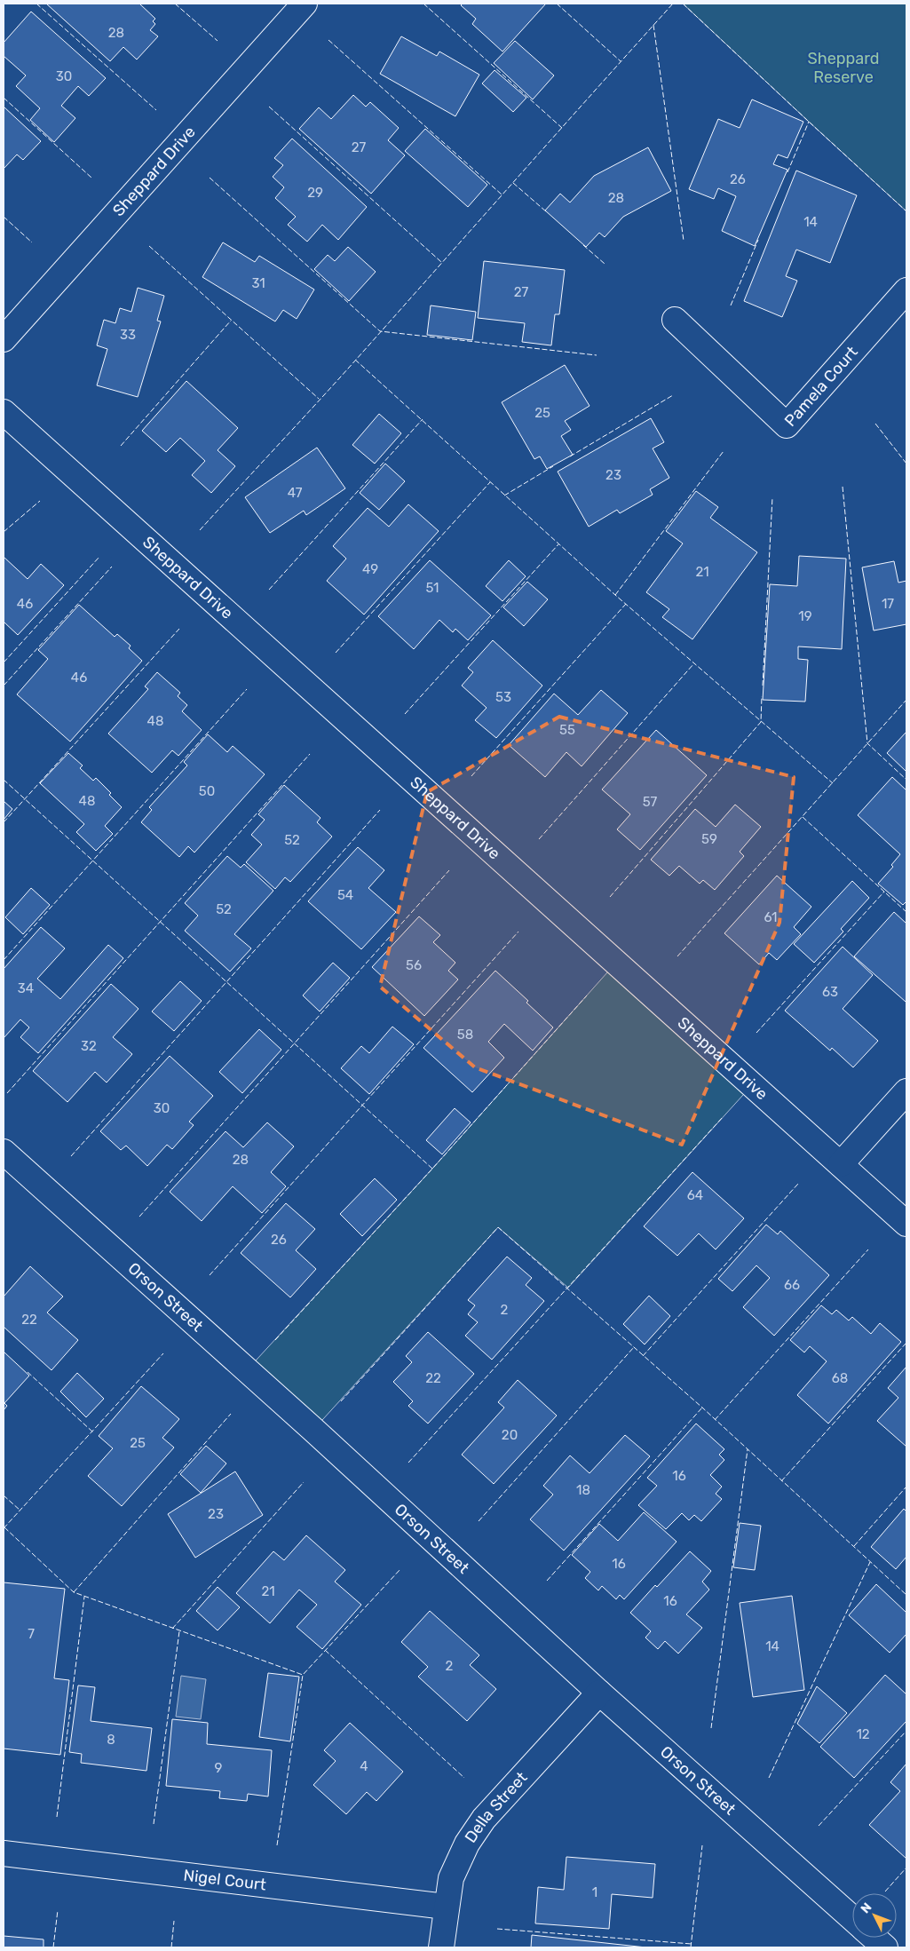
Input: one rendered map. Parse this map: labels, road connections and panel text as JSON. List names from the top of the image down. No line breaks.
{"streets":{"street":["Sheppard Drive","Pamela Court","Orson Street","Della Street","Nigel Court"]},"crossings":[["Orson Street","Della Street"],["Della Street","Nigel Court"]],"parks":["Sheppard Reserve"],"house_numbers":["28","30","27","26","29","28","14","31","27","33","25","23","47","49","21","51","46","17","19","46","53","48","55","50","48","57","59","52","54","52","61","56","34","63","58","32","30","28","64","26","66","2","22","22","68","20","25","16","18","23","16","21","16","7","14","2","12","8","4","9","1"],"north":"top left"}
